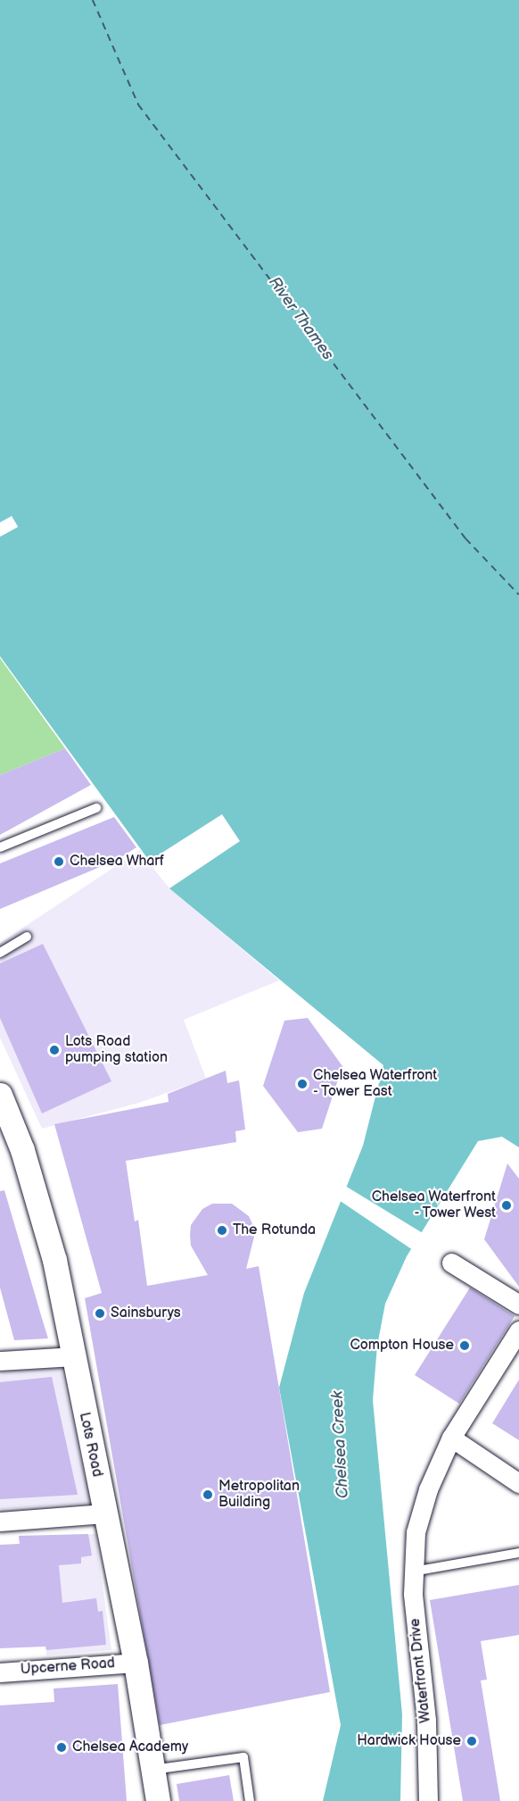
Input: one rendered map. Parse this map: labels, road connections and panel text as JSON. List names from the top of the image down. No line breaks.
{"streets":{"street":["Lots Road","Upcerne Road","Waterfront Drive"]},"crossings":[["Lots Road","Upcerne Road"]],"water":["River Thames","Chelsea Creek"],"places":["Chelsea Wharf","Lots Road pumping station","Chelsea Waterfront - Tower East","Chelsea Waterfront - Tower West","The Rotunda","Sainsburys","Compton House","Metropolitan Building","Hardwick House","Chelsea Academy"]}
